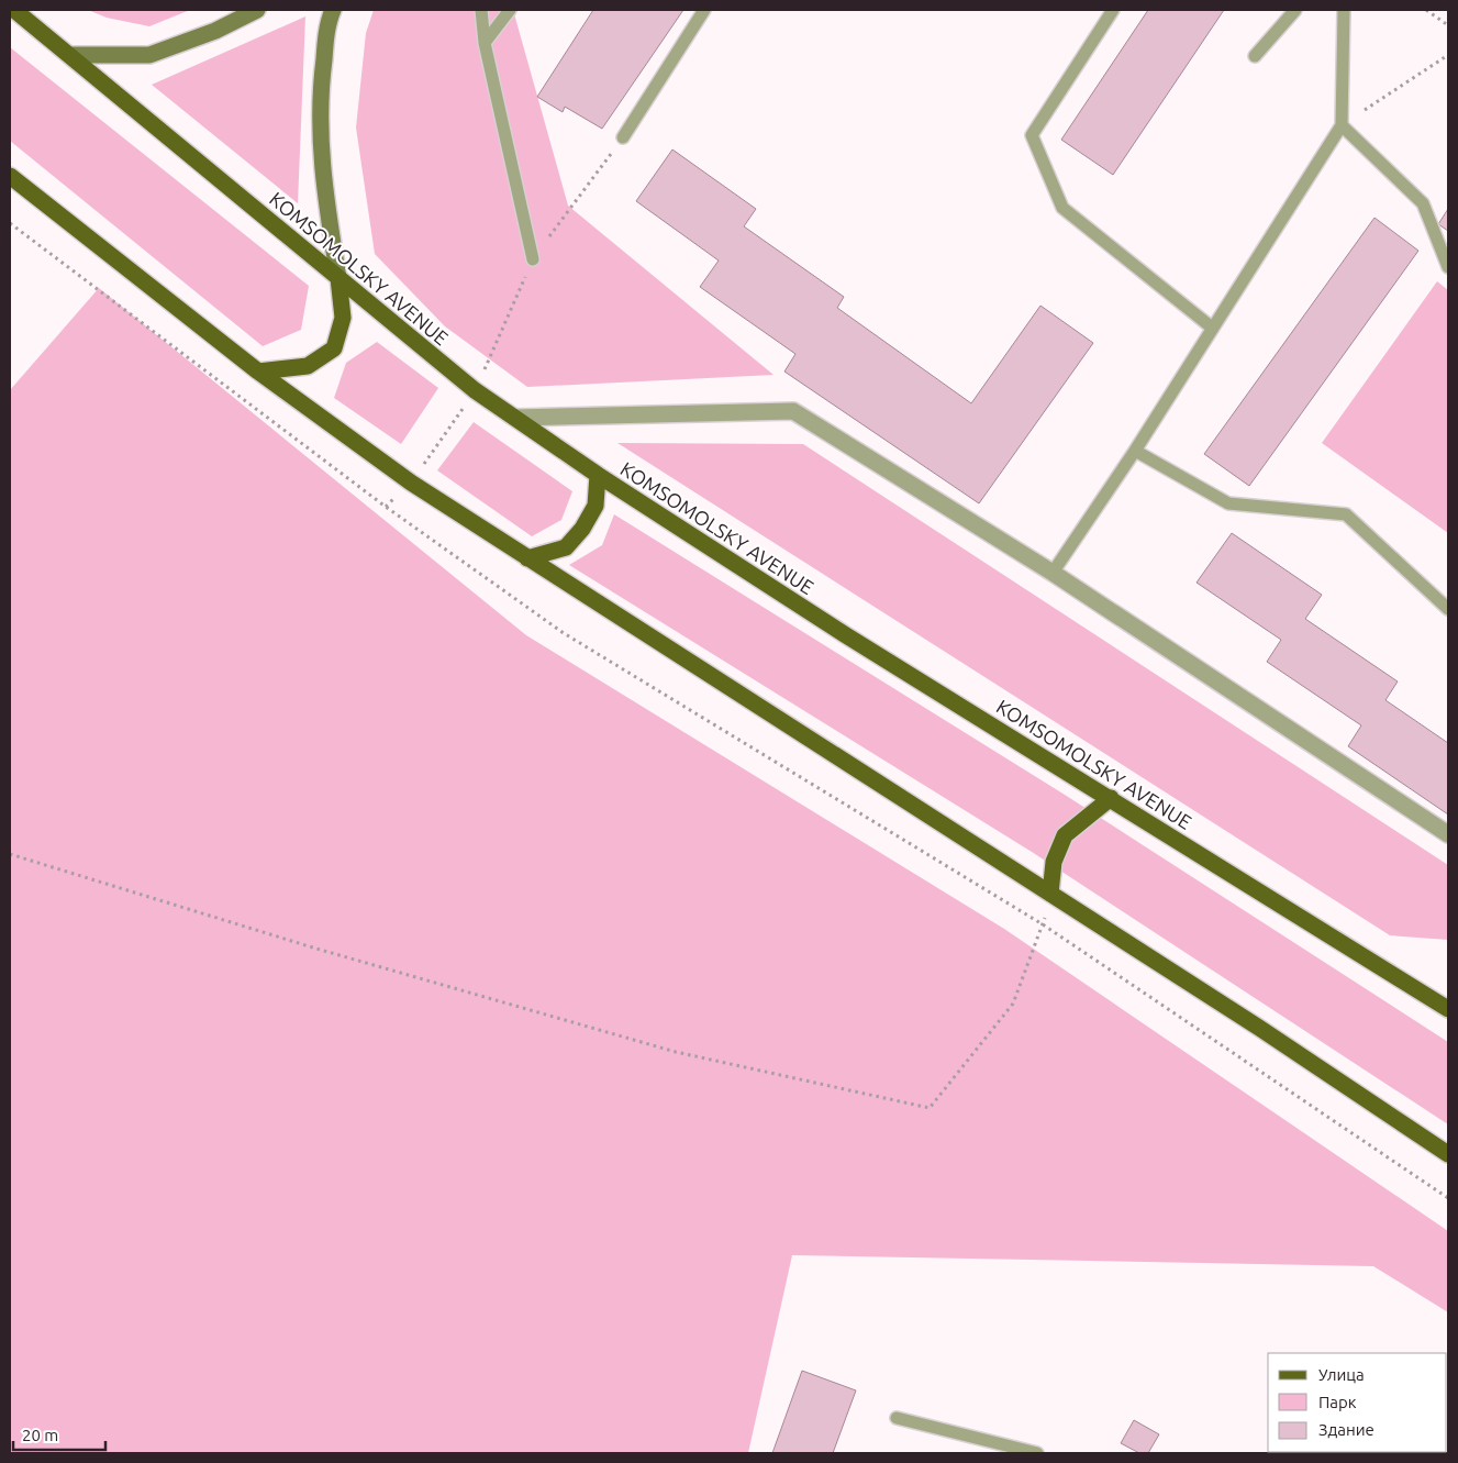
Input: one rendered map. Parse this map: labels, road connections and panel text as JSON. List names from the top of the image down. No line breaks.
{"streets":{"main road":["KOMSOMOLSKY AVENUE"]},"legend":["Улица","Парк","Здание"],"scale_bar":"20 m"}
